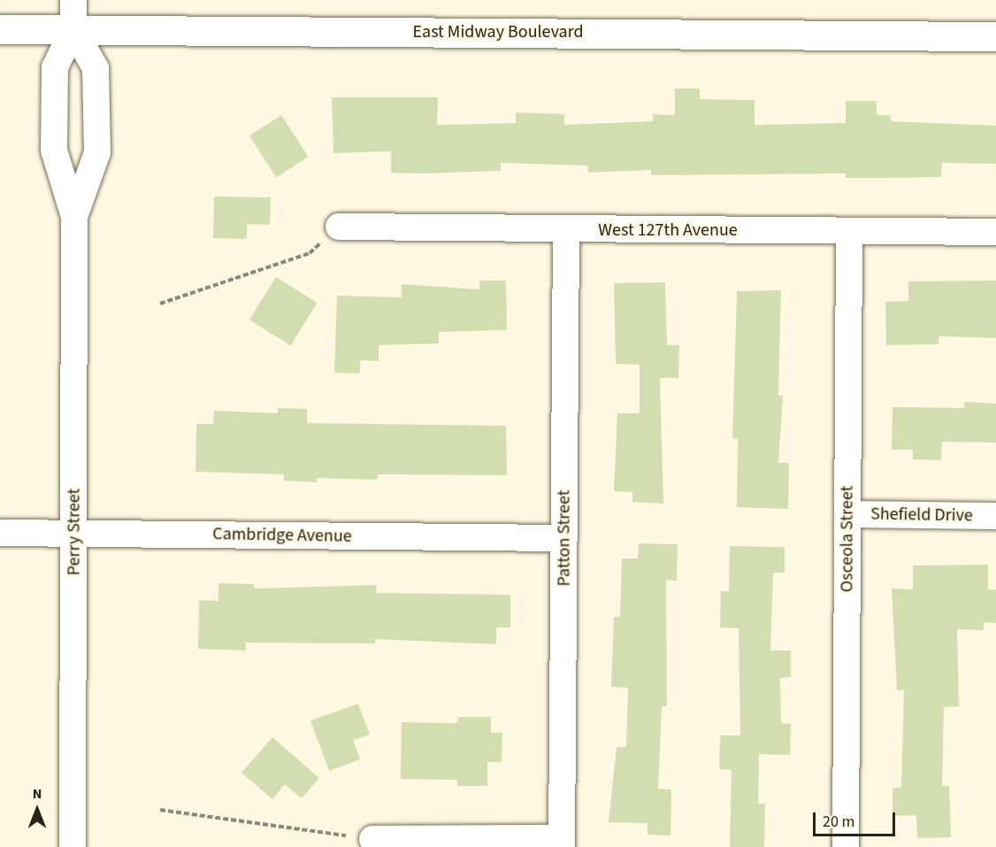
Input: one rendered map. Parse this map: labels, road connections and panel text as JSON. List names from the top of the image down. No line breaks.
{"streets":{"main road":["East Midway Boulevard"],"street":["West 127th Avenue","Shefield Drive","Perry Street","Cambridge Avenue","Patton Street","Osceola Street"]},"crossings":[["East Midway Boulevard","Perry Street"],["West 127th Avenue","Patton Street"],["West 127th Avenue","Osceola Street"],["Shefield Drive","Osceola Street"],["Perry Street","Cambridge Avenue"],["Cambridge Avenue","Patton Street"]],"scale_bar":"20 m","north":"top"}
